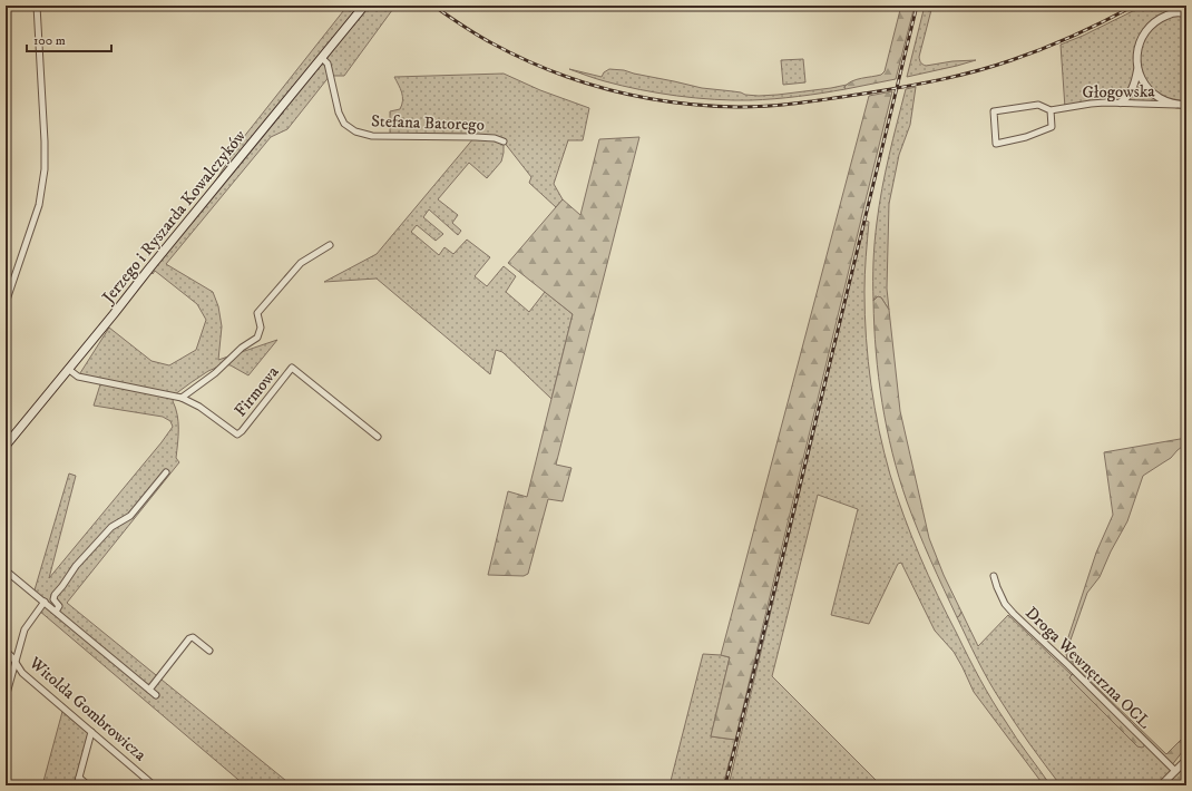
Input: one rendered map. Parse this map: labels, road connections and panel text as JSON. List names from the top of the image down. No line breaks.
{"streets":{"main road":["Jerzego i Ryszarda Kowalczyków"],"street":["Głogowska","Stefana Batorego","Firmowa","Droga Wewnętrzna OCL","Witolda Gombrowicza"]},"crossings":[["Stefana Batorego","Jerzego i Ryszarda Kowalczyków"],["Jerzego i Ryszarda Kowalczyków","Firmowa"]],"scale_bar":"100 m"}
